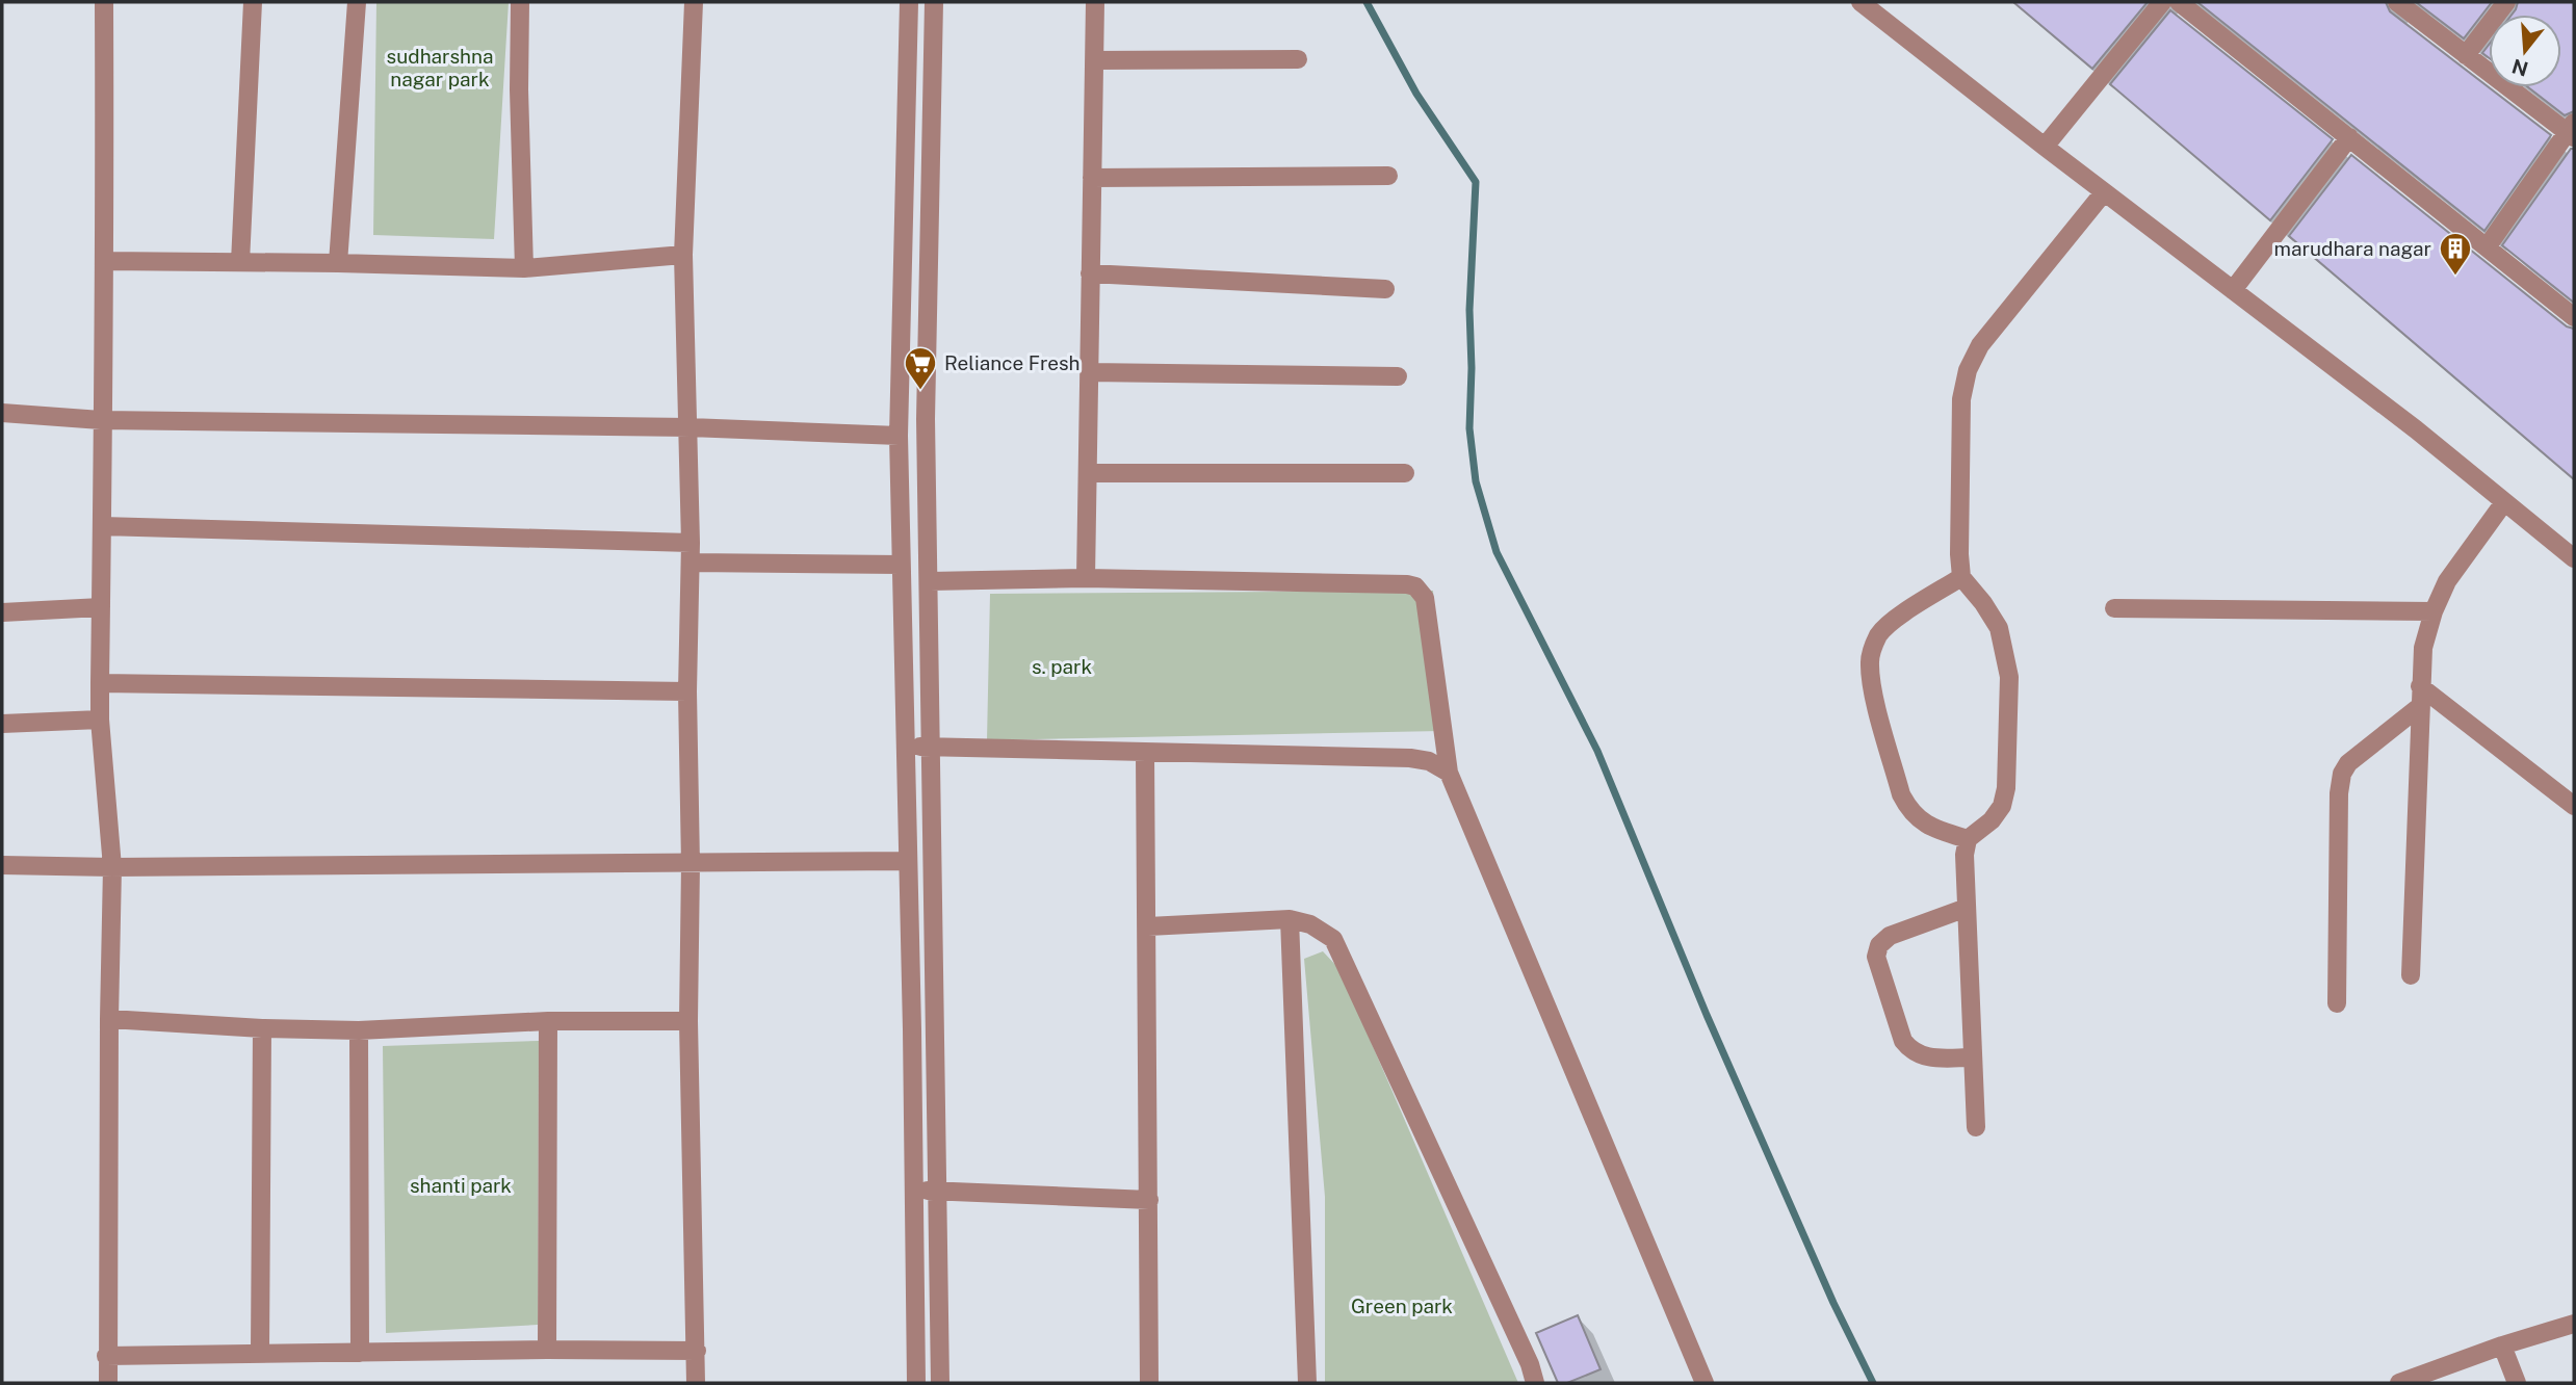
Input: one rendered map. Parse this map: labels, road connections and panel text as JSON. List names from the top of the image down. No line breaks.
{"parks":["sudharshna nagar park","s. park","shanti park","Green park"],"places":{"building":["marudhara nagar"],"supermarket":["Reliance Fresh"]},"north":"bottom"}
